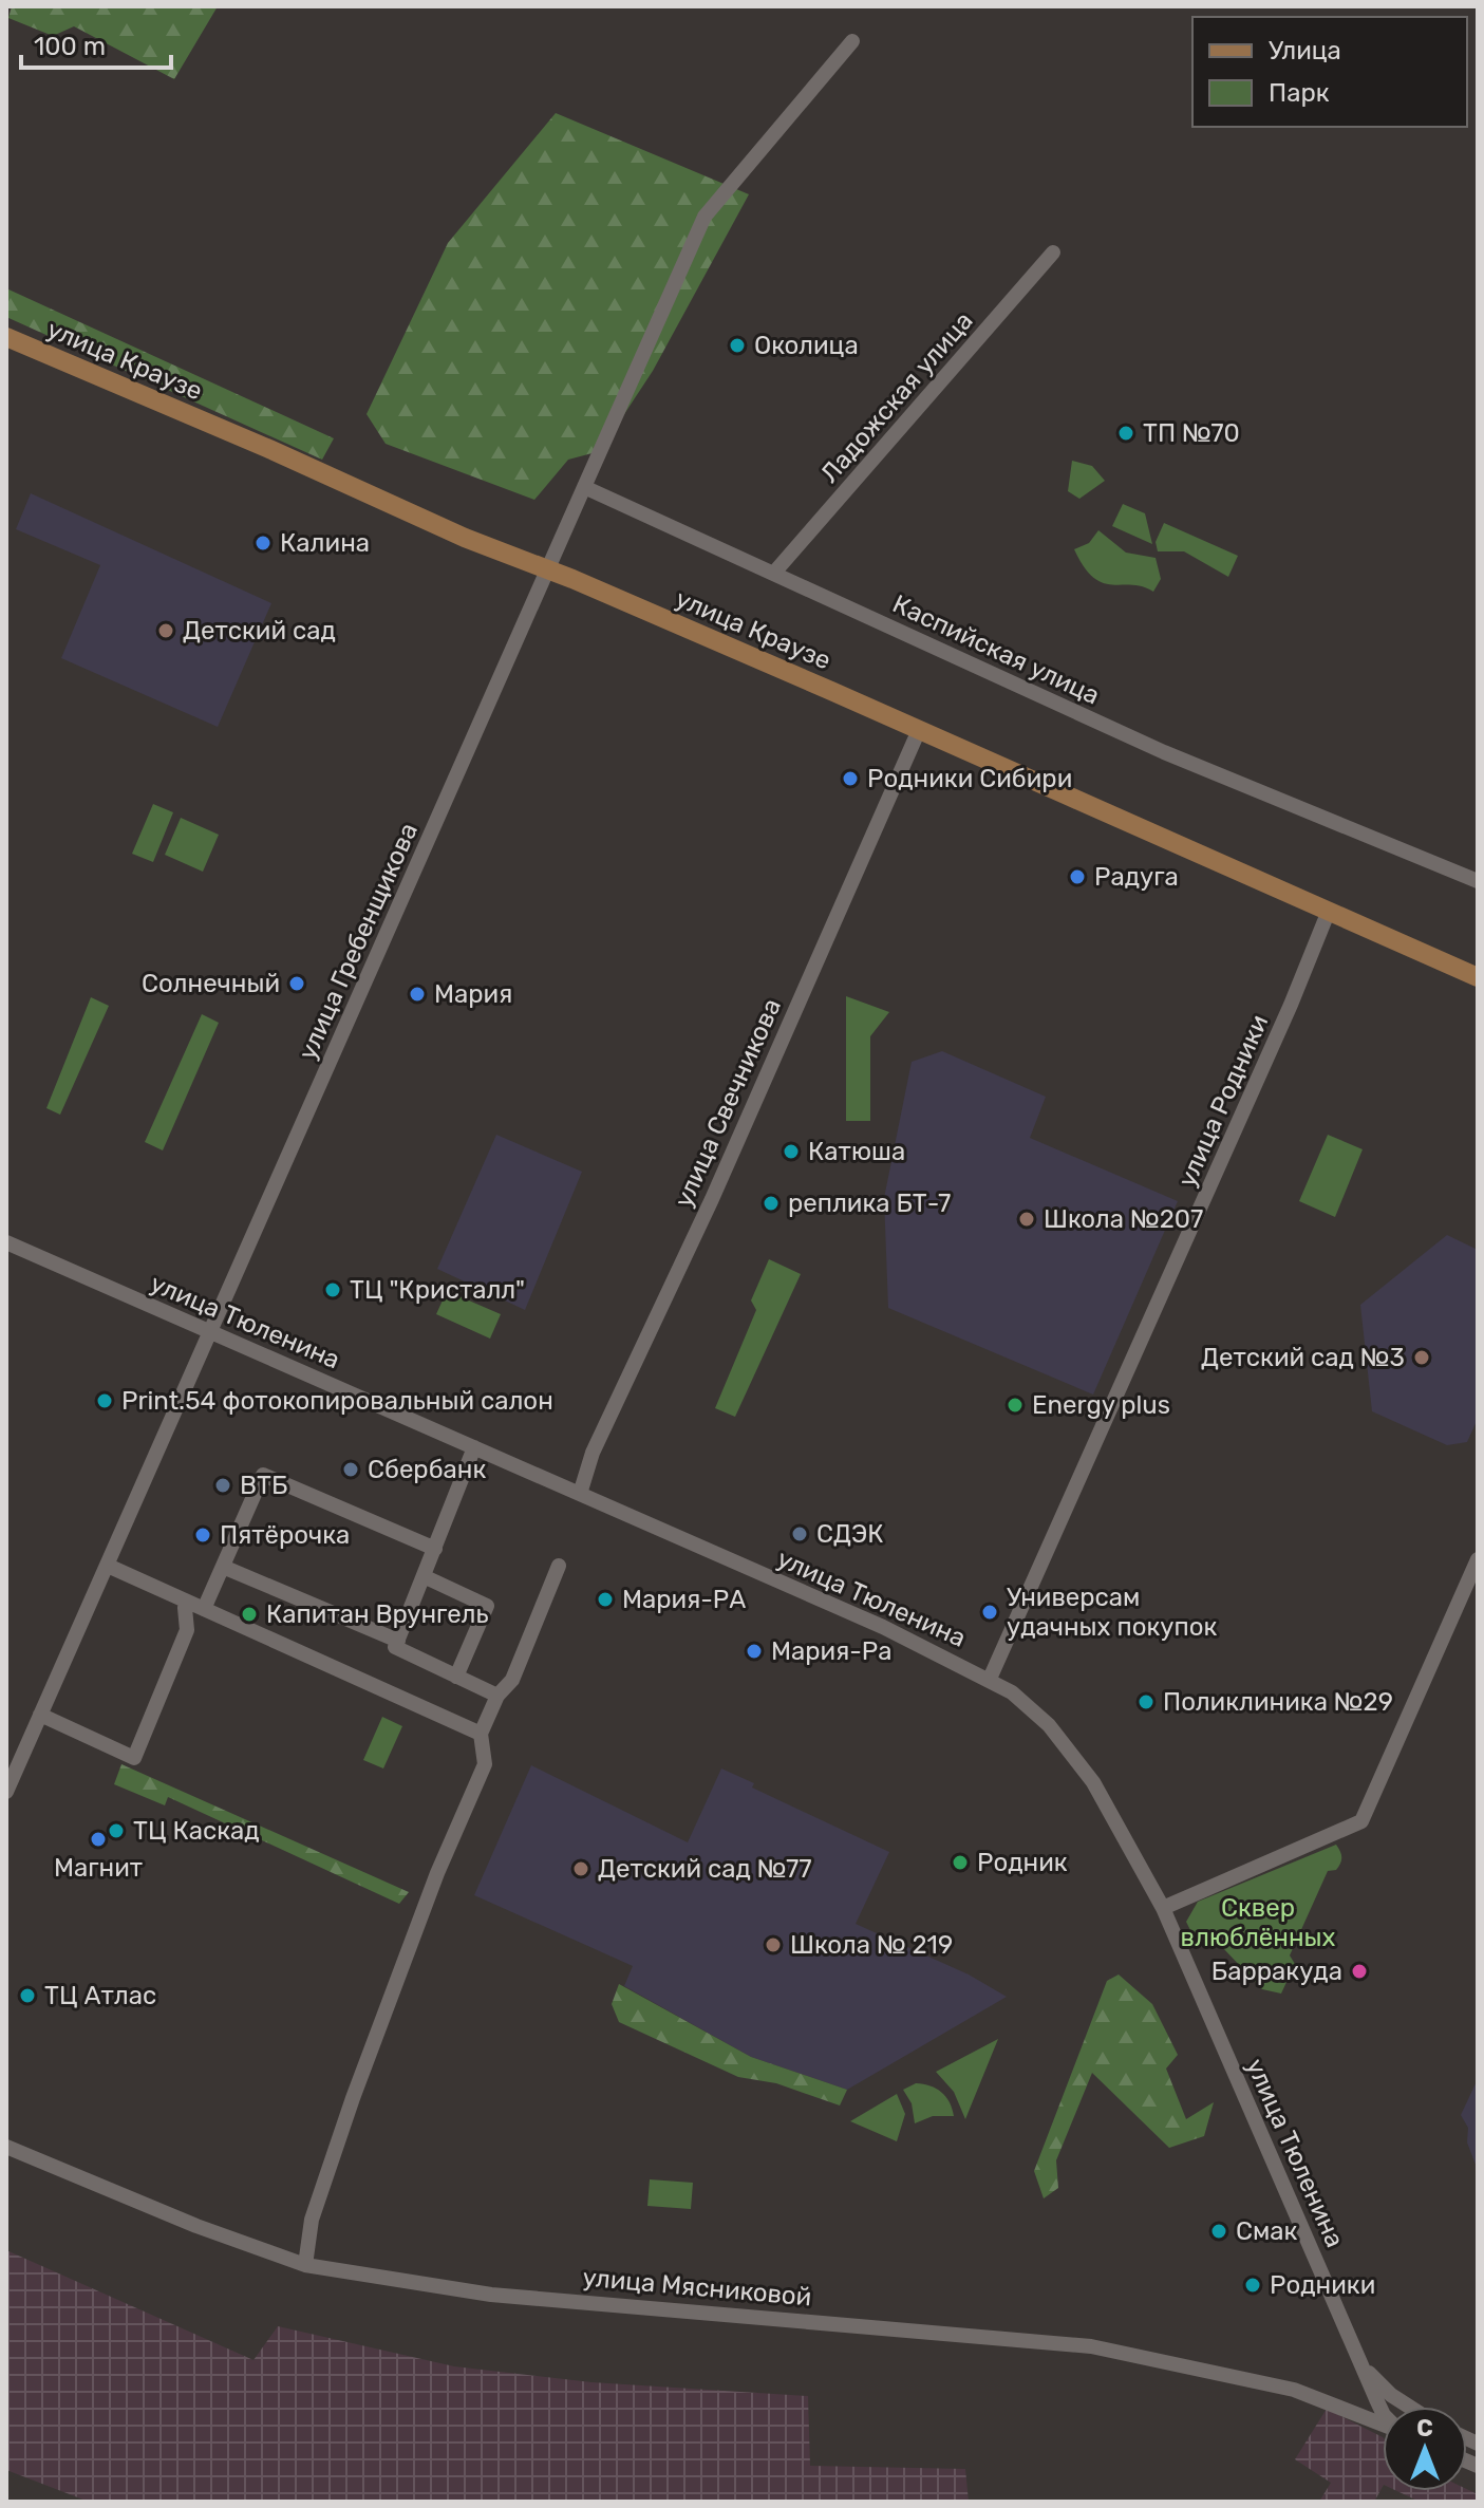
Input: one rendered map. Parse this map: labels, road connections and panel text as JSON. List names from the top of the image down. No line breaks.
{"streets":{"main road":["улица Краузе"],"street":["Ладожская улица","Каспийская улица","улица Гребенщикова","улица Родники","улица Свечникова","улица Тюленина","улица Мясниковой"]},"crossings":[["улица Краузе","улица Гребенщикова"],["улица Краузе","улица Родники"],["улица Краузе","улица Свечникова"],["Ладожская улица","Каспийская улица"],["улица Гребенщикова","улица Тюленина"],["улица Родники","улица Тюленина"],["улица Свечникова","улица Тюленина"],["улица Тюленина","улица Мясниковой"]],"parks":["Сквер влюблённых"],"places":["Околица","ТП №70","Калина","Детский сад","Родники Сибири","Радуга","Солнечный","Мария","Катюша","реплика БТ-7","Школа №207","ТЦ \"Кристалл\"","Детский сад №3","Print.54 фотокопировальный салон","Energy plus","Сбербанк","ВТБ","СДЭК","Пятёрочка","Мария-РА","Универсам удачных покупок","Капитан Врунгель","Мария-Ра","Поликлиника №29","ТЦ Каскад","Магнит","Родник","Детский сад №77","Школа № 219","Барракуда","ТЦ Атлас","Смак","Родники"],"legend":["Улица","Парк"],"scale_bar":"100 m","north":"top"}
